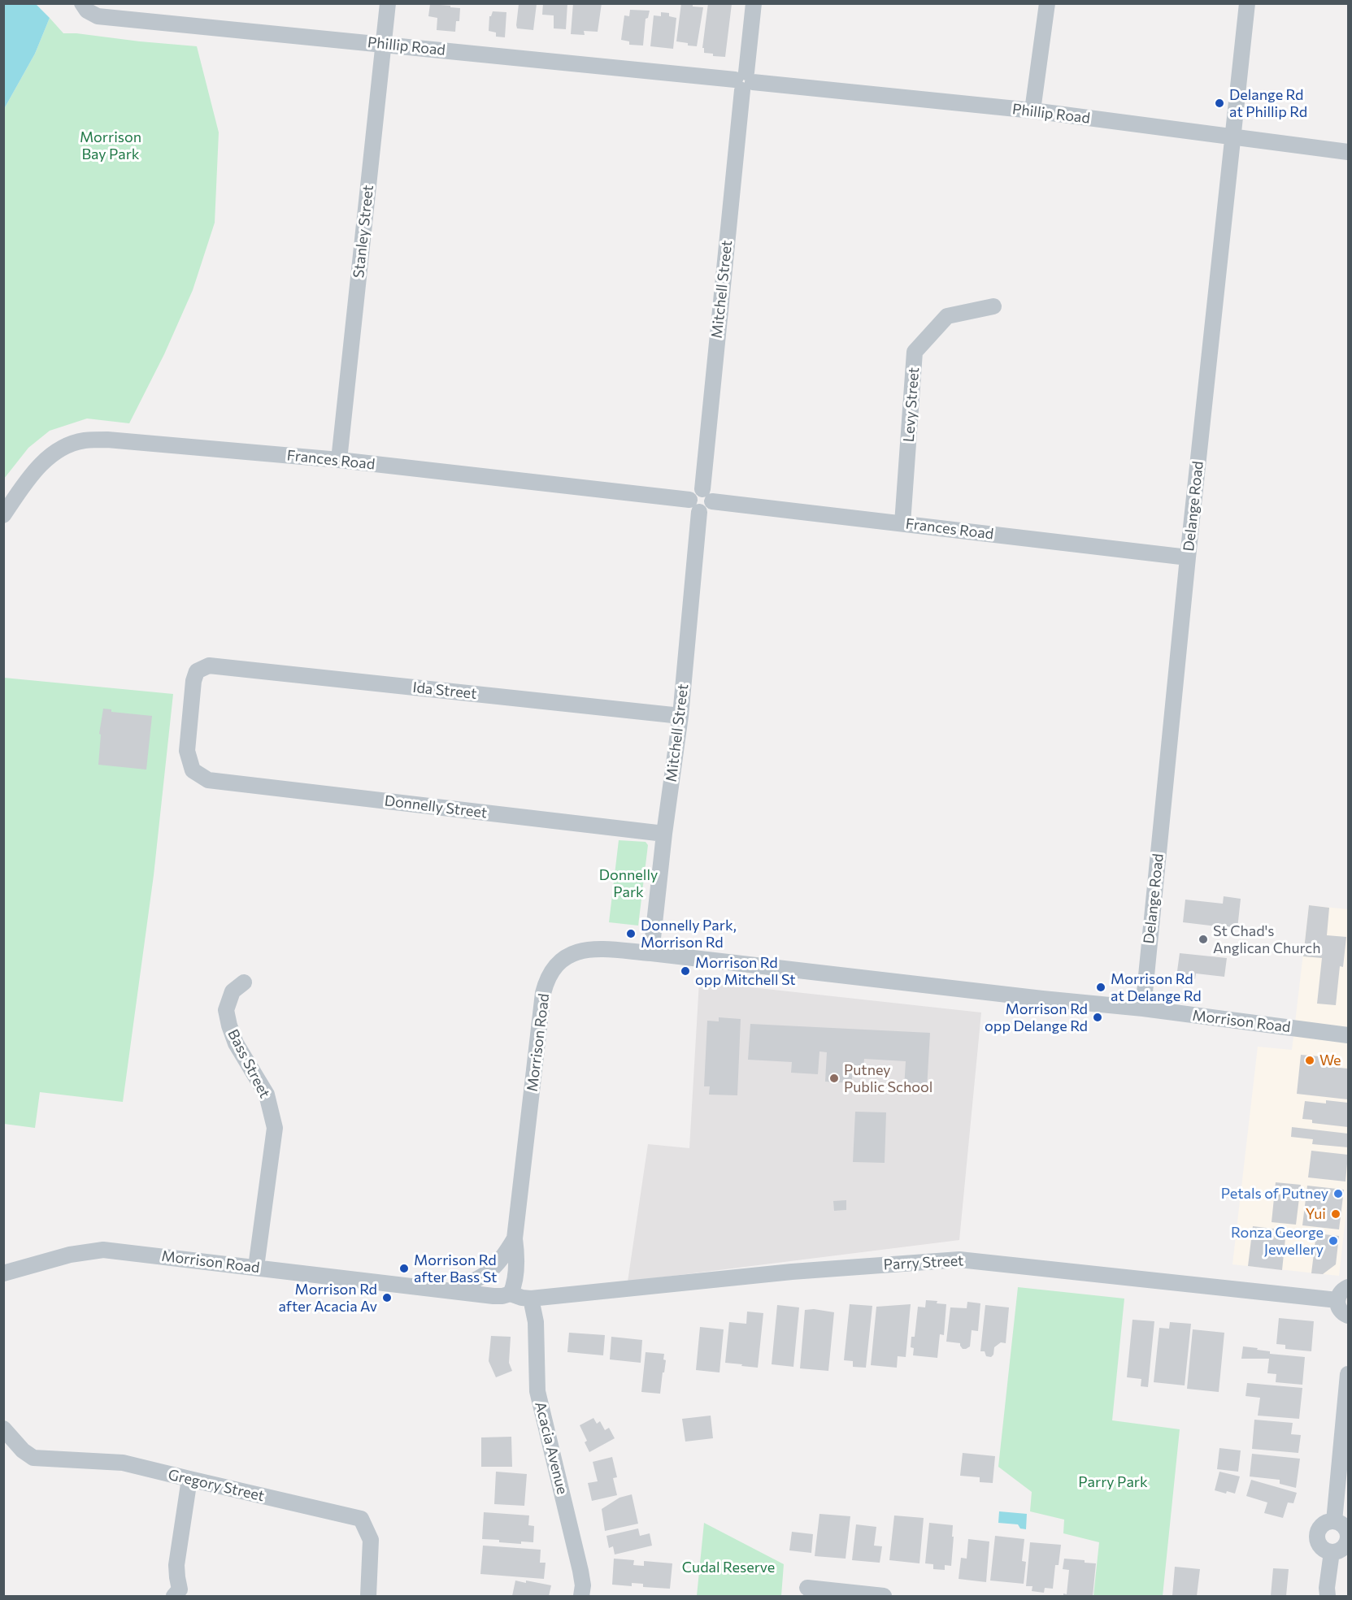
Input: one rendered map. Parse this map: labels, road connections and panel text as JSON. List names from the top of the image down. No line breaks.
{"streets":{"street":["Phillip Road","Stanley Street","Mitchell Street","Levy Street","Frances Road","Delange Road","Ida Street","Donnelly Street","Morrison Road","Bass Street","Parry Street","Acacia Avenue","Gregory Street"]},"crossings":[["Phillip Road","Stanley Street"],["Phillip Road","Mitchell Street"],["Phillip Road","Delange Road"],["Stanley Street","Frances Road"],["Mitchell Street","Frances Road"],["Mitchell Street","Ida Street"],["Mitchell Street","Donnelly Street"],["Mitchell Street","Morrison Road"],["Levy Street","Frances Road"],["Frances Road","Delange Road"],["Delange Road","Morrison Road"],["Ida Street","Donnelly Street"],["Morrison Road","Bass Street"],["Morrison Road","Parry Street"],["Parry Street","Acacia Avenue"]],"parks":["Morrison Bay Park","Donnelly Park","Parry Park","Cudal Reserve"],"places":["Delange Rd at Phillip Rd","Donnelly Park, Morrison Rd","St Chad's Anglican Church","Morrison Rd opp Mitchell St","Morrison Rd at Delange Rd","Morrison Rd opp Delange Rd","We","Putney Public School","Petals of Putney","Yui","Ronza George Jewellery","Morrison Rd after Bass St","Morrison Rd after Acacia Av"]}
